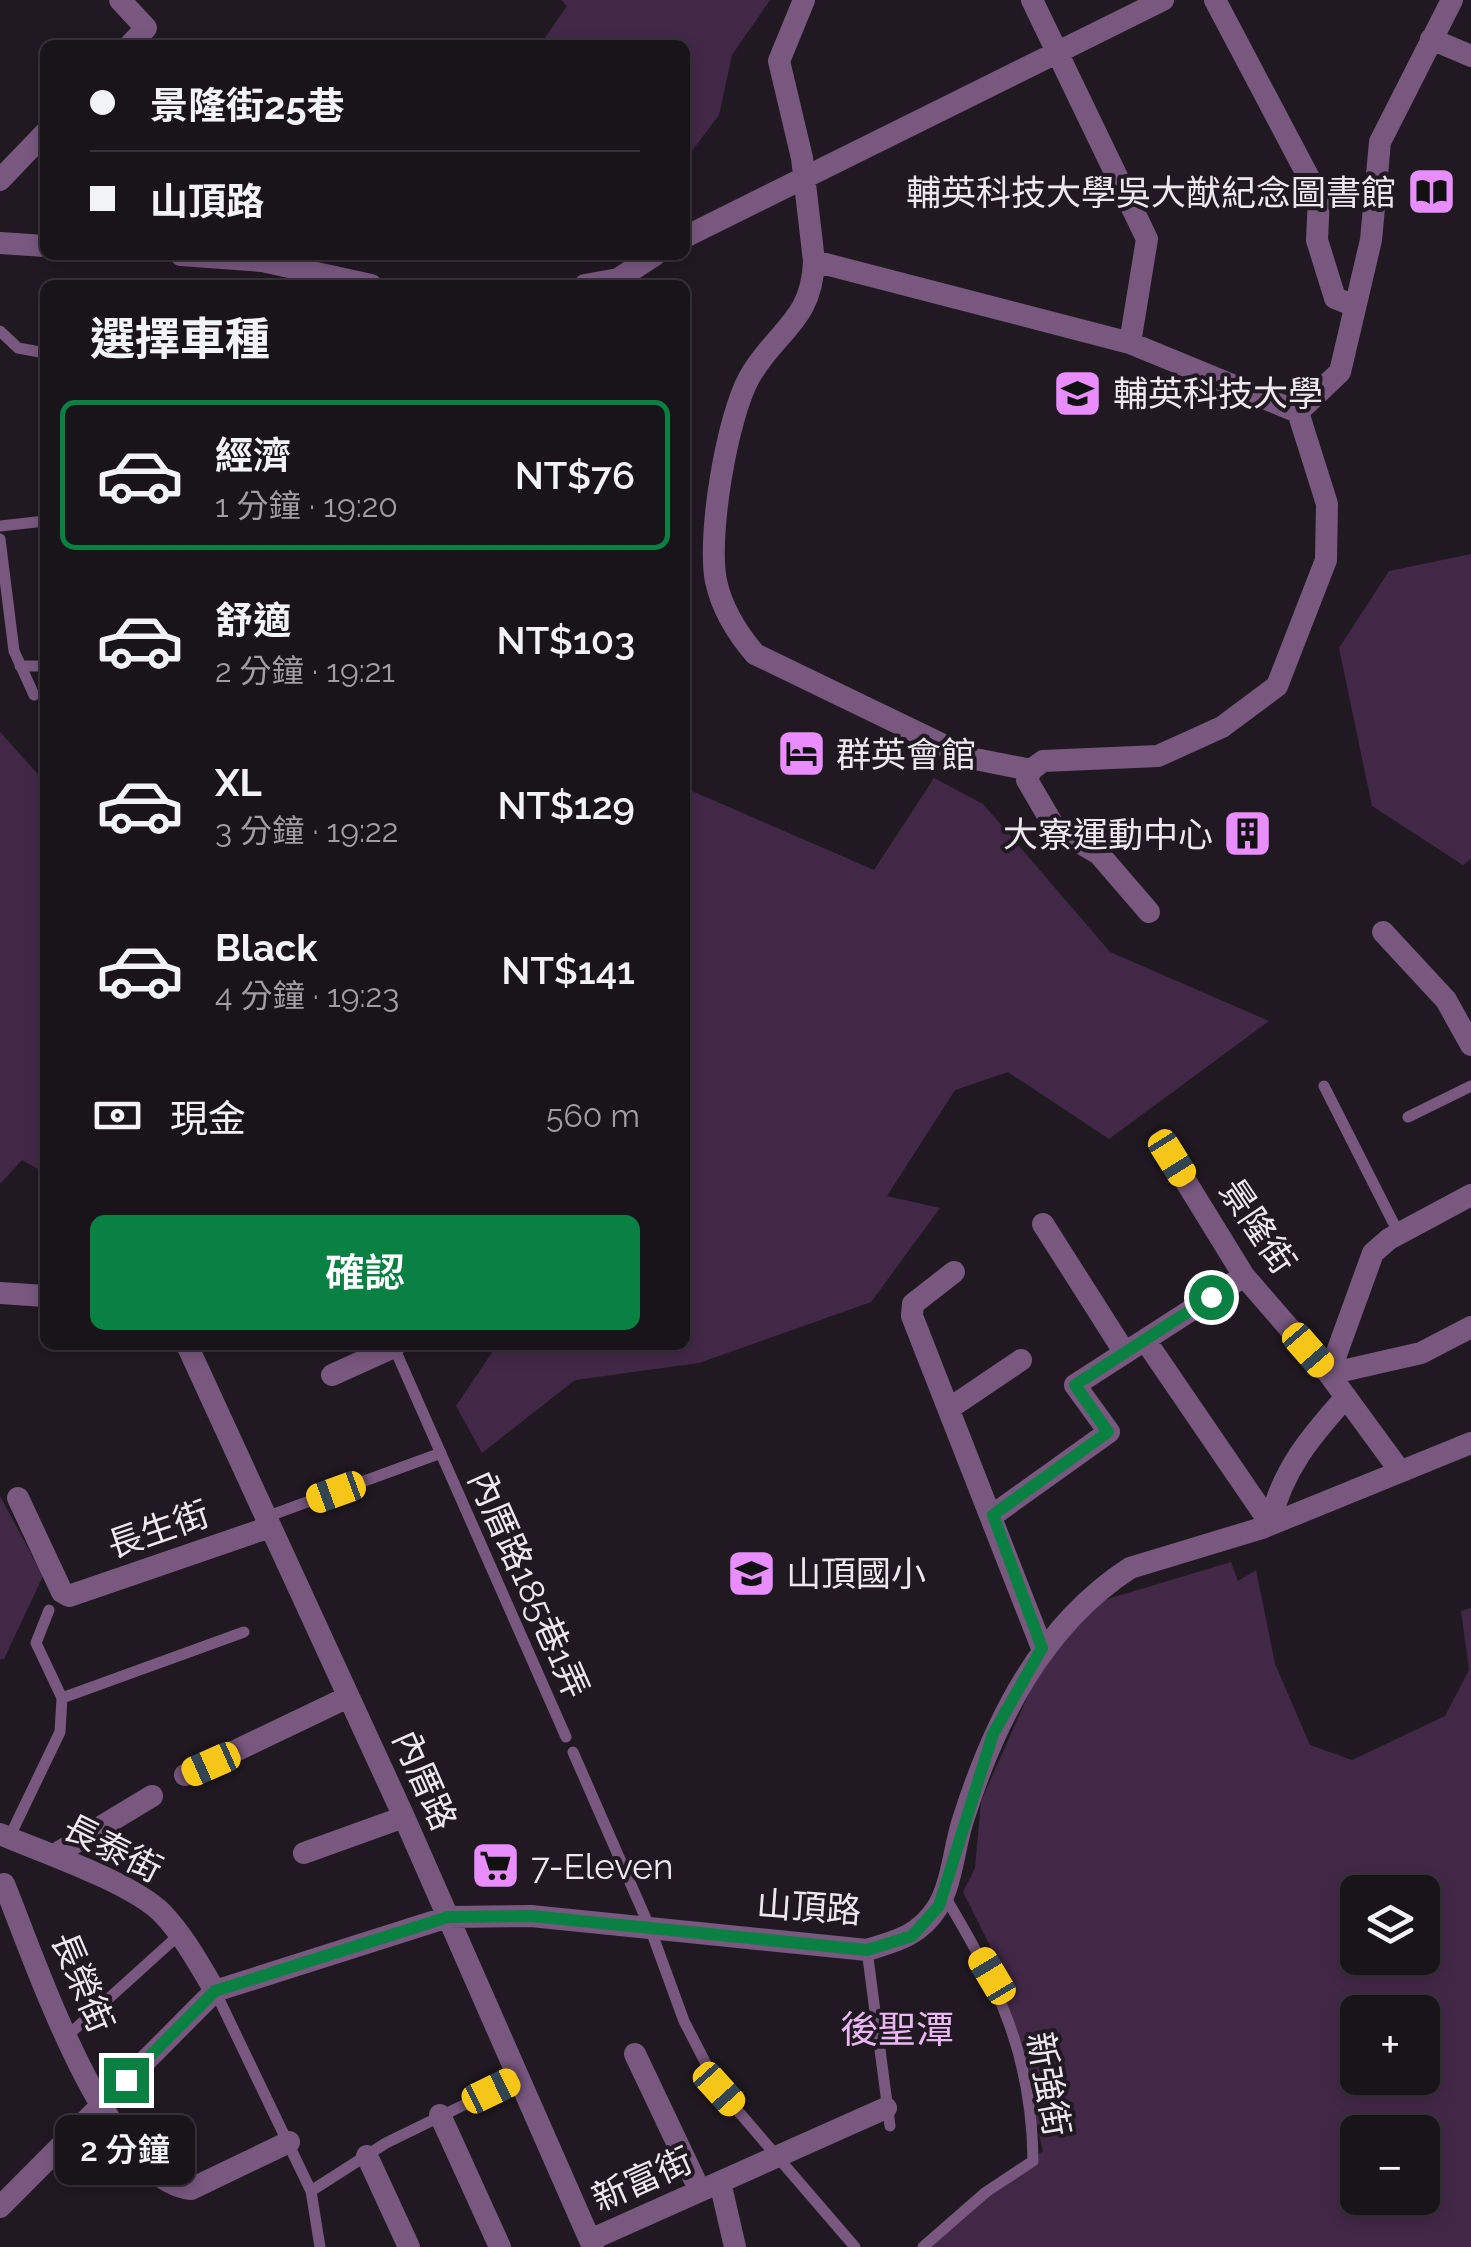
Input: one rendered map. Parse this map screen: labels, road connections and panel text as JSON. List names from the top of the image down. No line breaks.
{"streets":{"street":["景隆街","長生街","內厝路","長泰街","山頂路","長榮街","新富街"],"lane":["內厝路185巷1弄","新強街"]},"crossings":[["景隆街","山頂路"],["長生街","內厝路"],["內厝路","山頂路"],["內厝路","新富街"],["長泰街","山頂路"],["山頂路","長榮街"],["山頂路","新強街"]],"districts":["後聖潭"],"places":{"library":["輔英科技大學吳大猷紀念圖書館"],"school or university":["輔英科技大學","山頂國小"],"hotel":["群英會館"],"building":["大寮運動中心"],"supermarket":["7-Eleven"]},"page":{"banner":["景隆街25巷","山頂路"],"heading":"選擇車種","list":[{"name":"經濟","note":"1 分鐘 · 19:20","value":"NT$76"},{"name":"舒適","note":"2 分鐘 · 19:21","value":"NT$103"},{"name":"XL","note":"3 分鐘 · 19:22","value":"NT$129"},{"name":"Black","note":"4 分鐘 · 19:23","value":"NT$141"}],"pay":["現金","560 m"],"buttons":"確認","map_buttons":["+","−"],"bubble":"2 分鐘"}}
